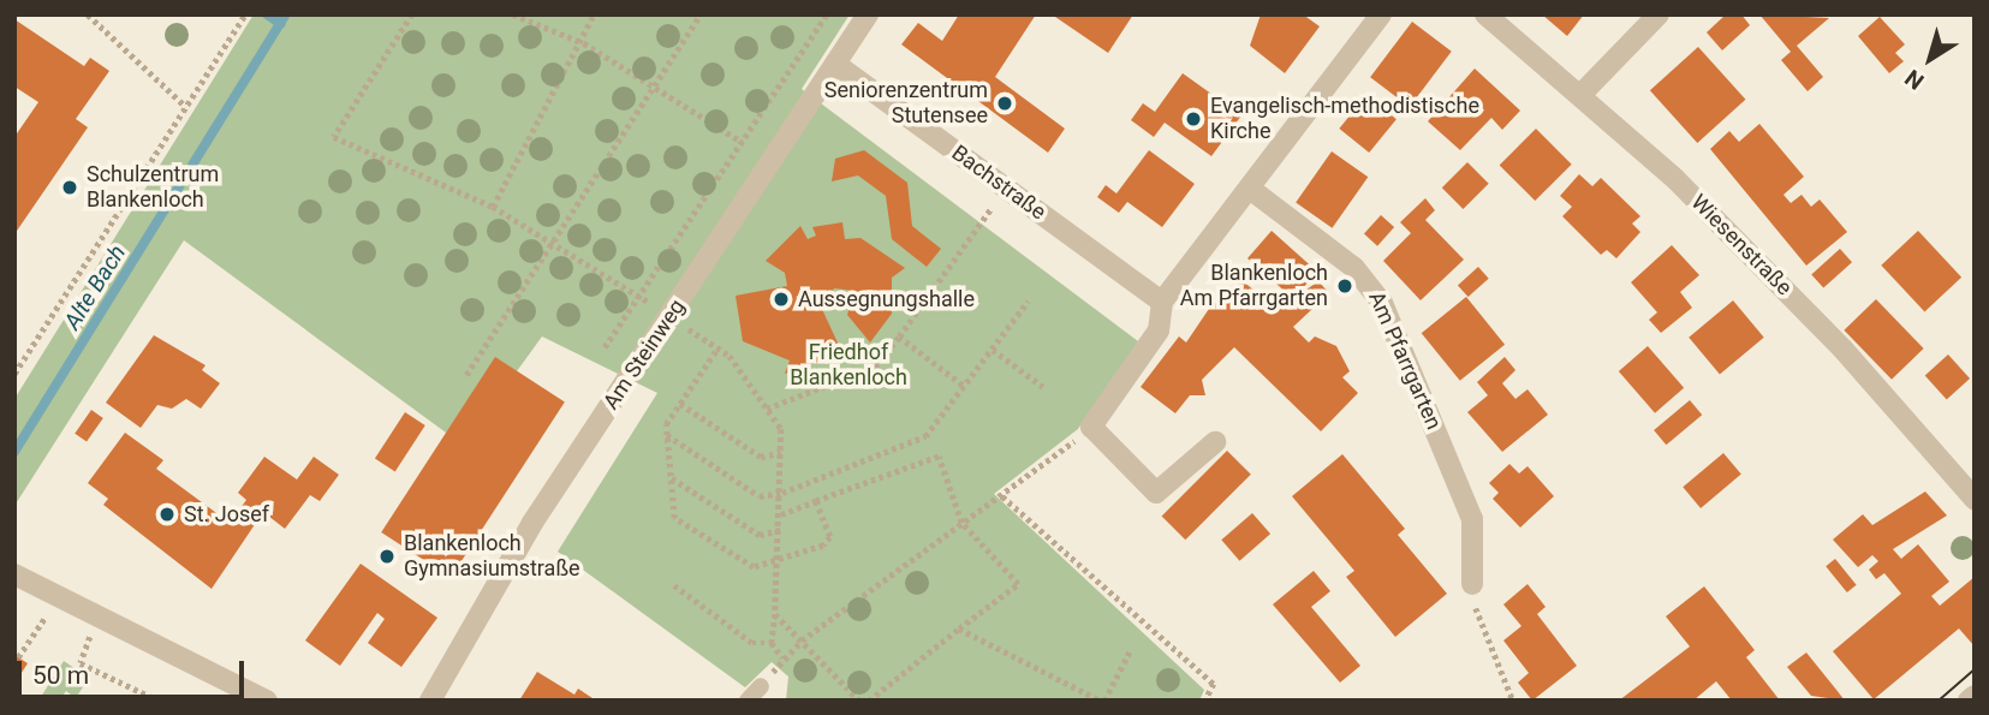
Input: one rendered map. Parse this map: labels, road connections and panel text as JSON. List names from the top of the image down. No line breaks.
{"streets":{"street":["Bachstraße","Wiesenstraße","Am Steinweg","Am Pfarrgarten"]},"crossings":[["Bachstraße","Am Steinweg"]],"water":["Alte Bach"],"parks":["Friedhof Blankenloch"],"places":["Seniorenzentrum Stutensee","Evangelisch-methodistische Kirche","Schulzentrum Blankenloch","Blankenloch Am Pfarrgarten","Aussegnungshalle","St. Josef","Blankenloch Gymnasiumstraße"],"scale_bar":"50 m","north":"bottom left"}
